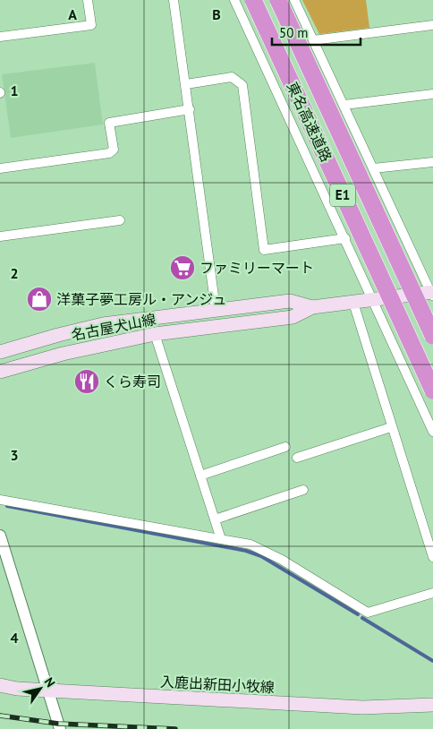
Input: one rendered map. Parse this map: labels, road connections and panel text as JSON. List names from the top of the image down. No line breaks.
{"streets":{"highway":["東名高速道路","E1"],"main road":["名古屋犬山線","入鹿出新田小牧線"]},"places":{"supermarket":["ファミリーマート"],"shop":["洋菓子夢工房ル・アンジュ"],"restaurant":["くら寿司"]},"scale_bar":"50 m","north":"top right","grid":{"columns":["A","B"],"rows":["1","2","3","4"]}}
